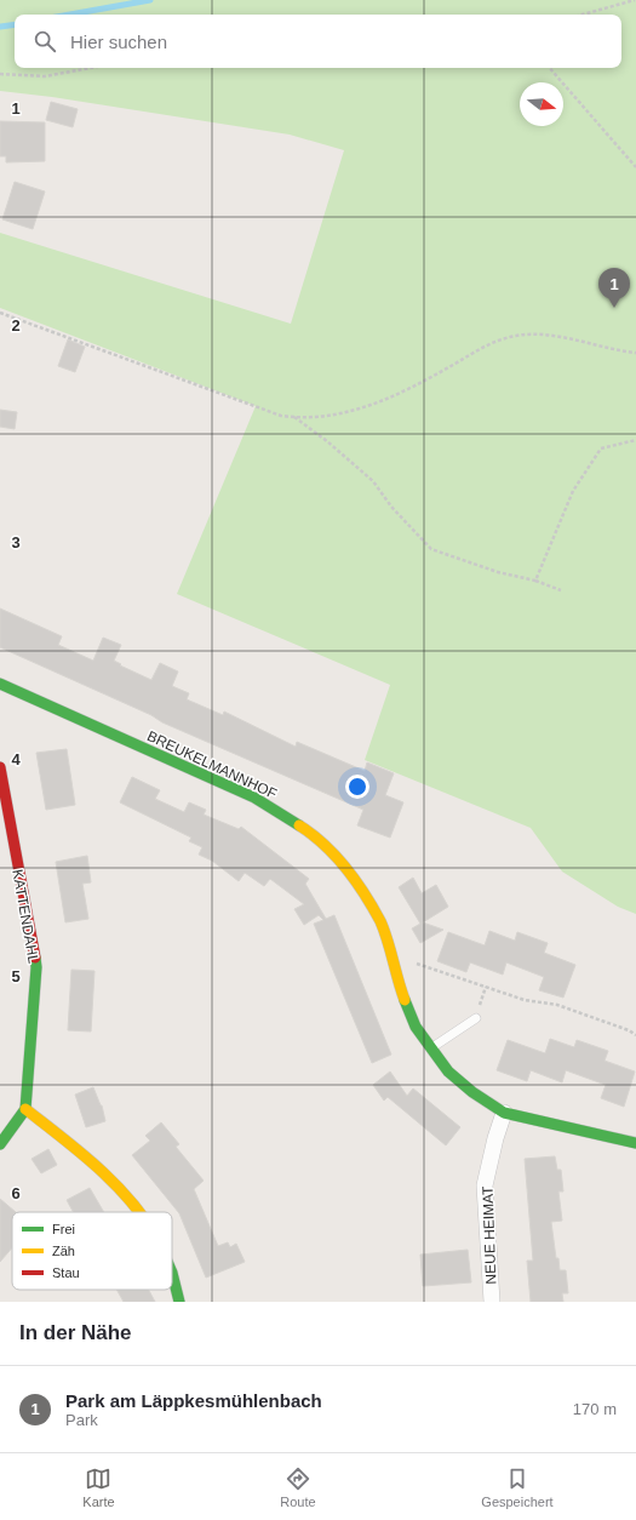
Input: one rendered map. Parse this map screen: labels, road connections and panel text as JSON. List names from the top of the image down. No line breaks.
{"streets":{"street":["BREUKELMANNHOF","KATTENDAHL","NEUE HEIMAT"]},"crossings":[["BREUKELMANNHOF","NEUE HEIMAT"]],"legend":["Frei","Zäh","Stau"],"north":"right","page":{"search":"Hier suchen","pins":"1","heading":"In der Nähe","list":[{"mark":"1","name":"Park am Läppkesmühlenbach","note":"Park","value":"170 m"}],"nav":["Karte","Route","Gespeichert"]},"grid":{"rows":["1","2","3","4","5","6"]}}
